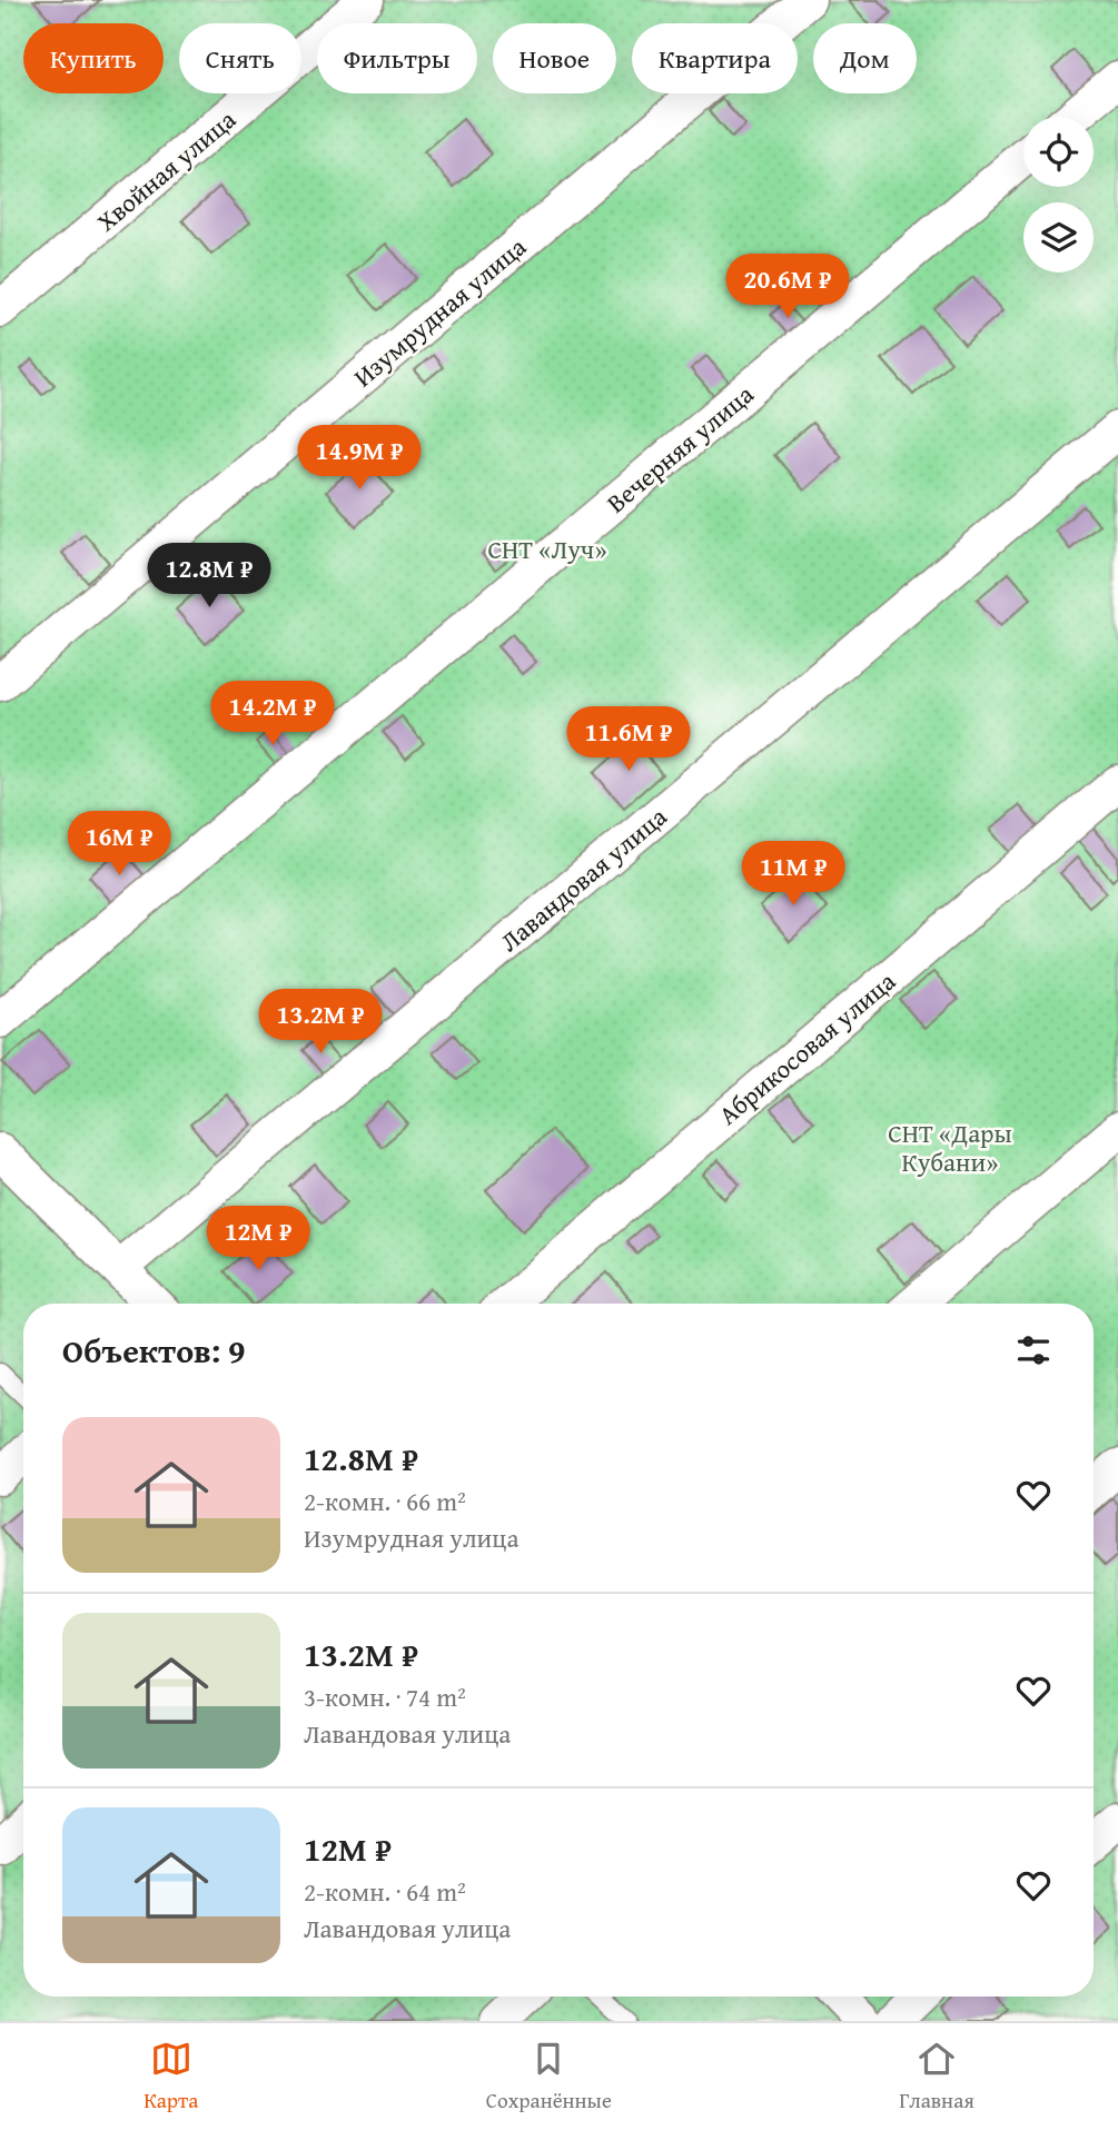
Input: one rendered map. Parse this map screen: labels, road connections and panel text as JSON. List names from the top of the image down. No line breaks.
{"streets":{"street":["Хвойная улица","Изумрудная улица","Вечерняя улица","Лавандовая улица","Абрикосовая улица"]},"parks":["СНТ «Луч»","СНТ «Дары Кубани»"],"page":{"chip":["Купить","Снять","Фильтры","Новое","Квартира","Дом"],"price":["20.6M ₽","14.9M ₽","12.8M ₽","14.2M ₽","11.6M ₽","16M ₽","11M ₽","13.2M ₽","12M ₽"],"heading":"Объектов: 9","list":[{"name":"12.8M ₽","note":"2-комн. · 66 m² · Изумрудная улица"},{"name":"13.2M ₽","note":"3-комн. · 74 m² · Лавандовая улица"},{"name":"12M ₽","note":"2-комн. · 64 m² · Лавандовая улица"}],"tabs":["Карта","Сохранённые","Главная"]}}
